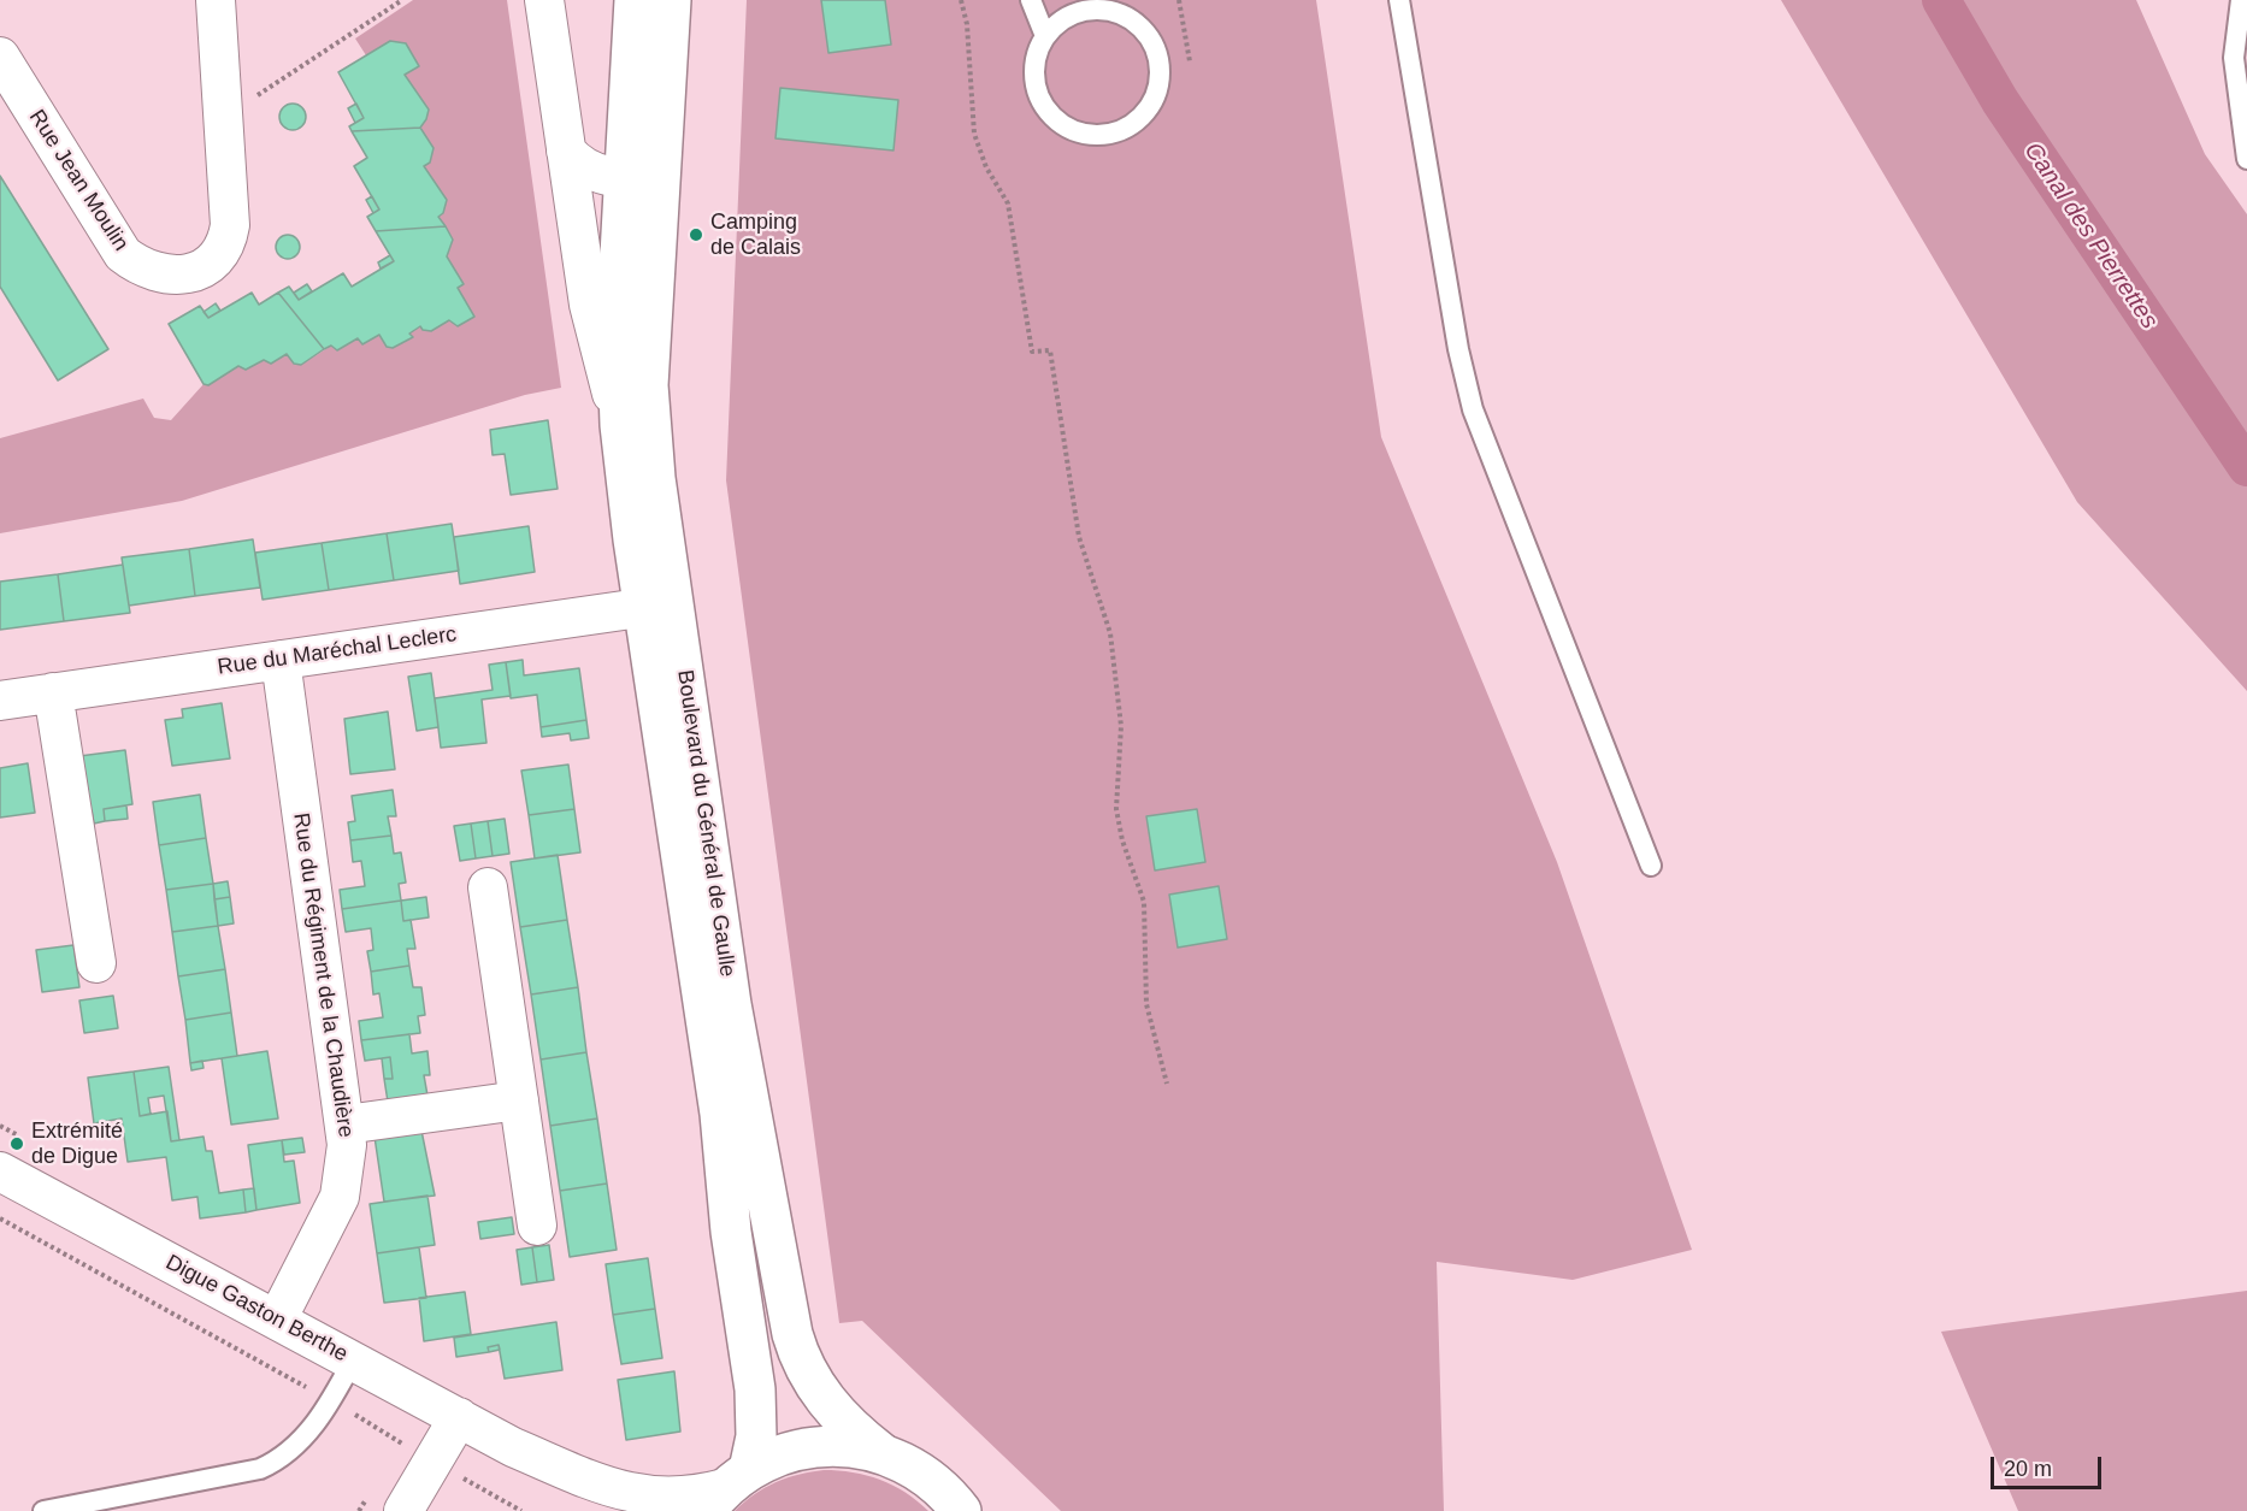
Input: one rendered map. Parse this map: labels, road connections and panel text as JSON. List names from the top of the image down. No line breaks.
{"streets":{"street":["Rue Jean Moulin","Rue du Maréchal Leclerc","Boulevard du Général de Gaulle","Rue du Régiment de la Chaudière","Digue Gaston Berthe"]},"crossings":[["Rue du Maréchal Leclerc","Boulevard du Général de Gaulle"],["Rue du Maréchal Leclerc","Rue du Régiment de la Chaudière"],["Boulevard du Général de Gaulle","Digue Gaston Berthe"],["Rue du Régiment de la Chaudière","Digue Gaston Berthe"]],"water":["Canal des Pierrettes"],"places":["Camping de Calais","Extrémité de Digue"],"scale_bar":"20 m"}
